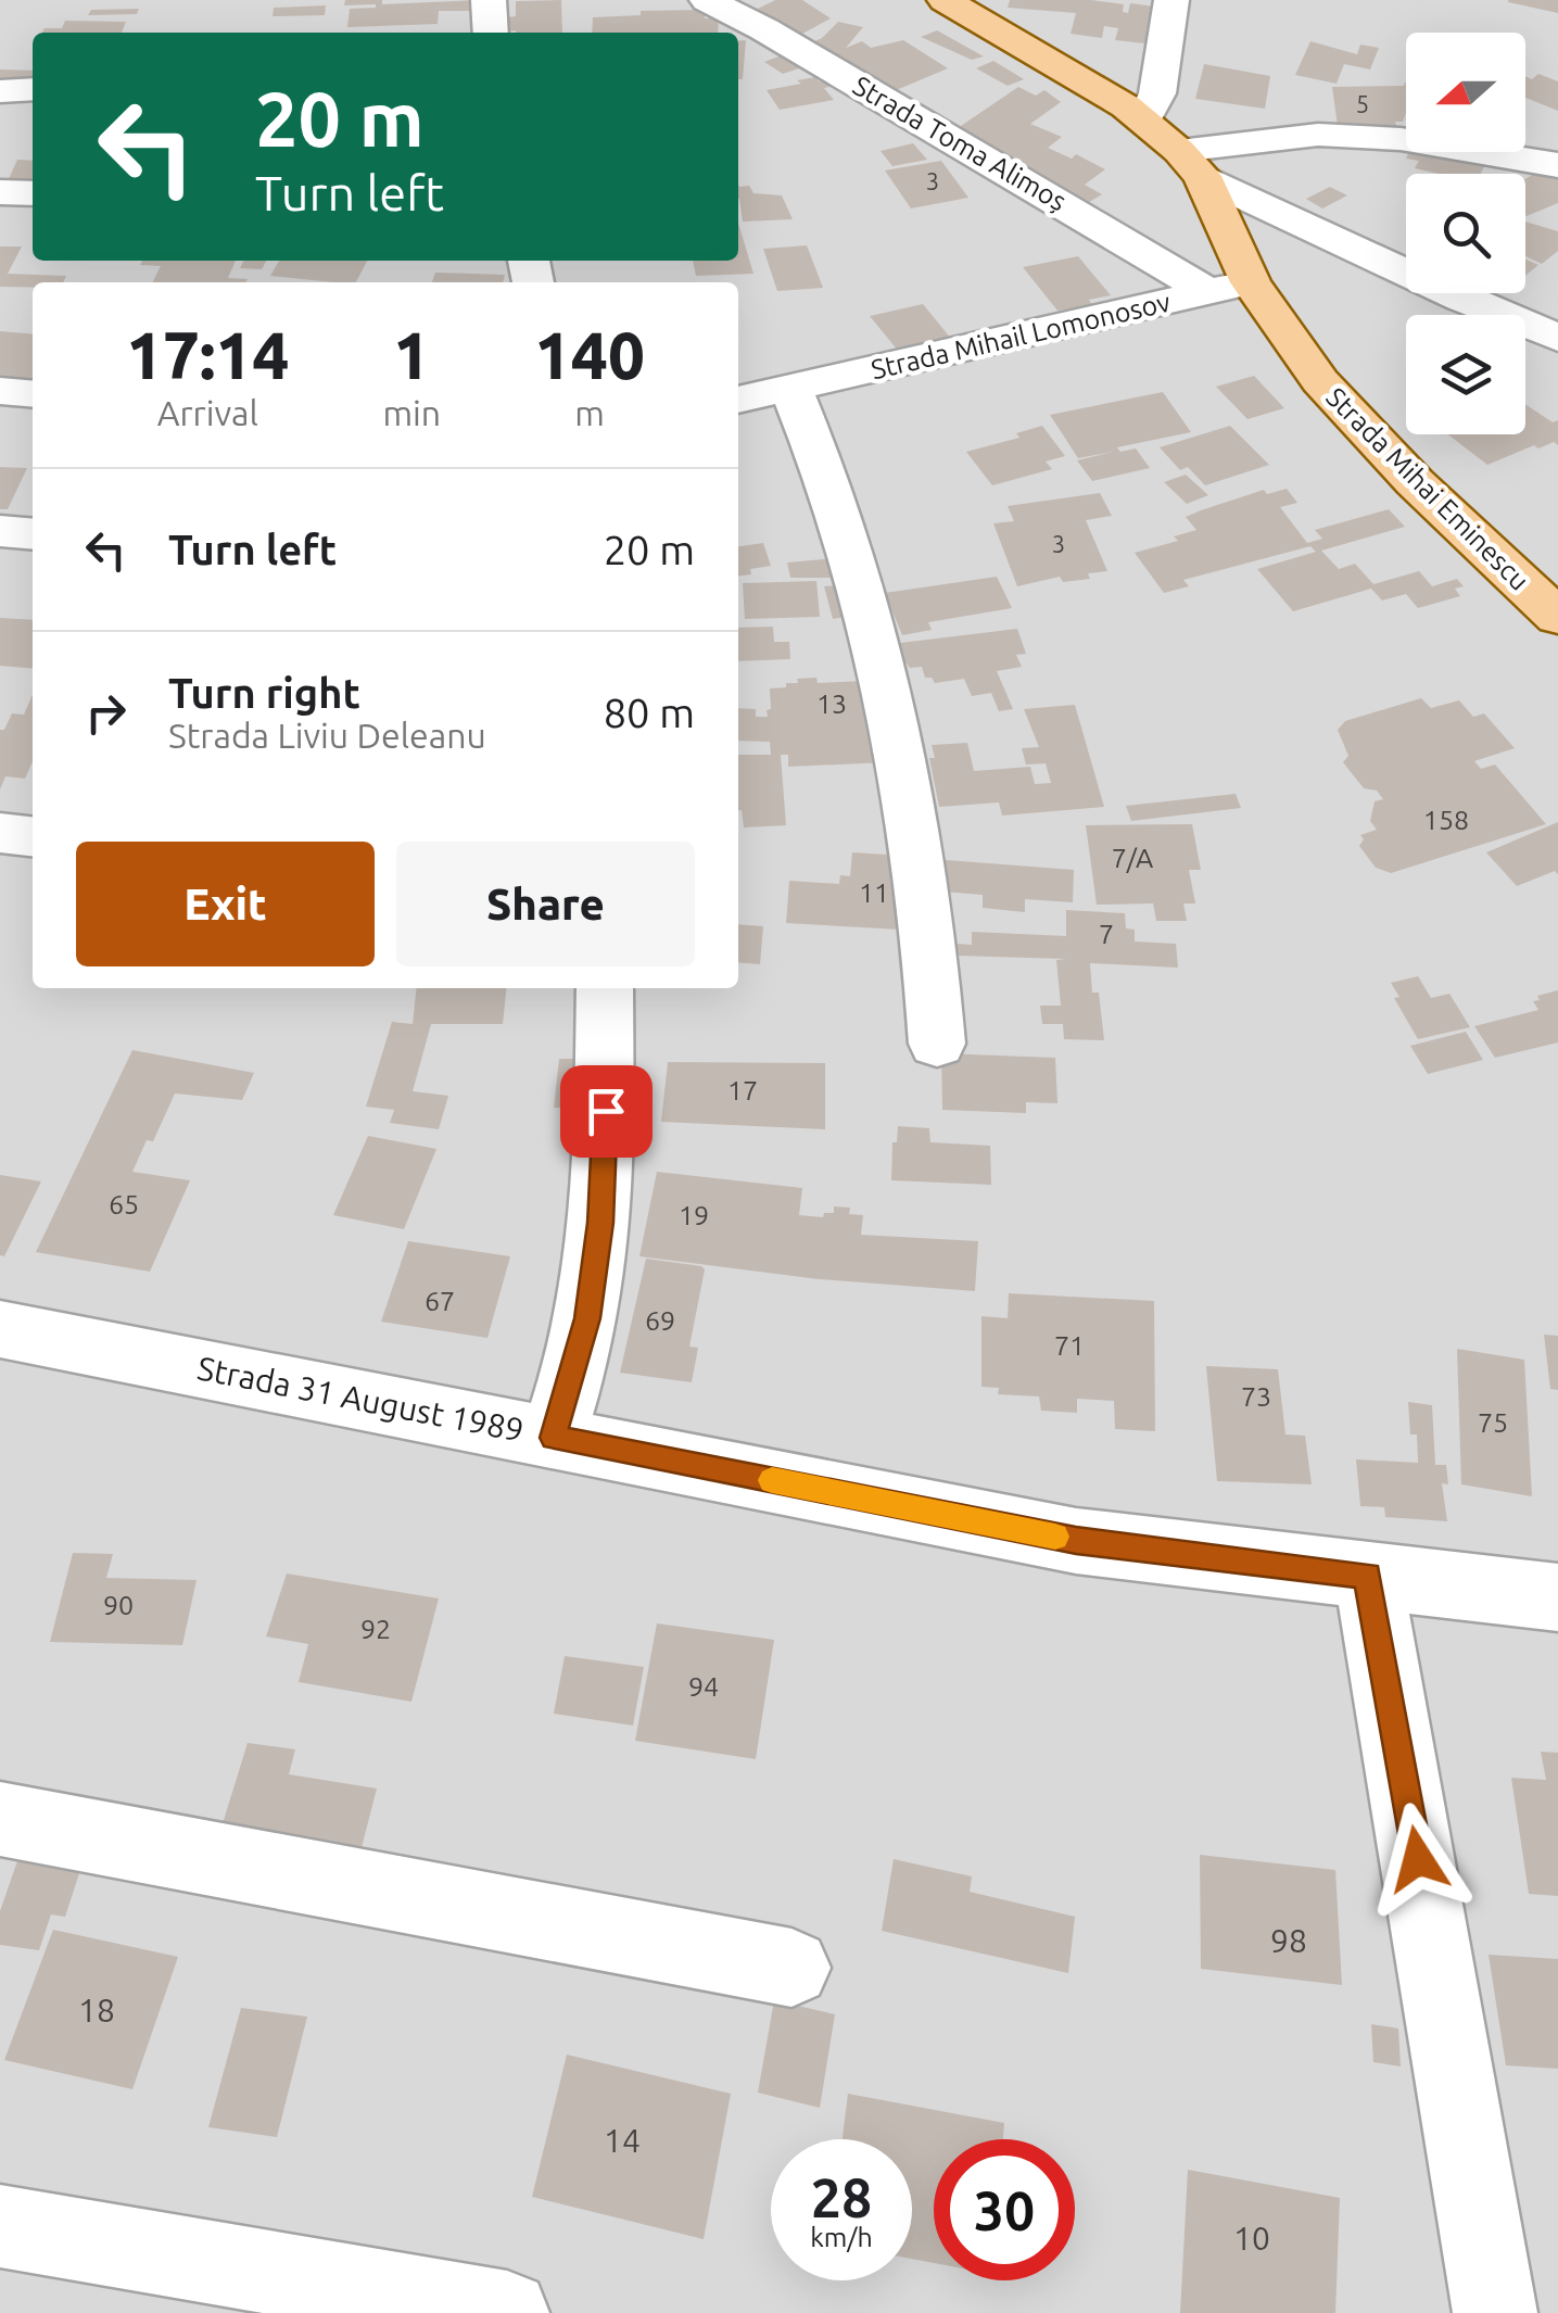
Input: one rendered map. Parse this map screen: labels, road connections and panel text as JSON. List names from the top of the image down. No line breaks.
{"streets":{"main road":["Strada Mihai Eminescu"],"street":["Strada Toma Alimoș","Strada Mihail Lomonosov","Strada 31 August 1989"]},"crossings":[["Strada Toma Alimoș","Strada Mihail Lomonosov"],["Strada Mihail Lomonosov","Strada Mihai Eminescu"]],"house_numbers":["5","3","3","13","158","7/A","11","7","17","65","19","67","69","71","73","75","90","92","94","98","18","14","10"],"north":"left","page":{"turn":["20 m","Turn left"],"eta":["17:14","Arrival","1","min","140","m"],"list":[{"name":"Turn left","value":"20 m"},{"name":"Turn right","note":"Strada Liviu Deleanu","value":"80 m"}],"buttons":["Exit","Share"],"speed":"28 km/h","limit":"30"}}
